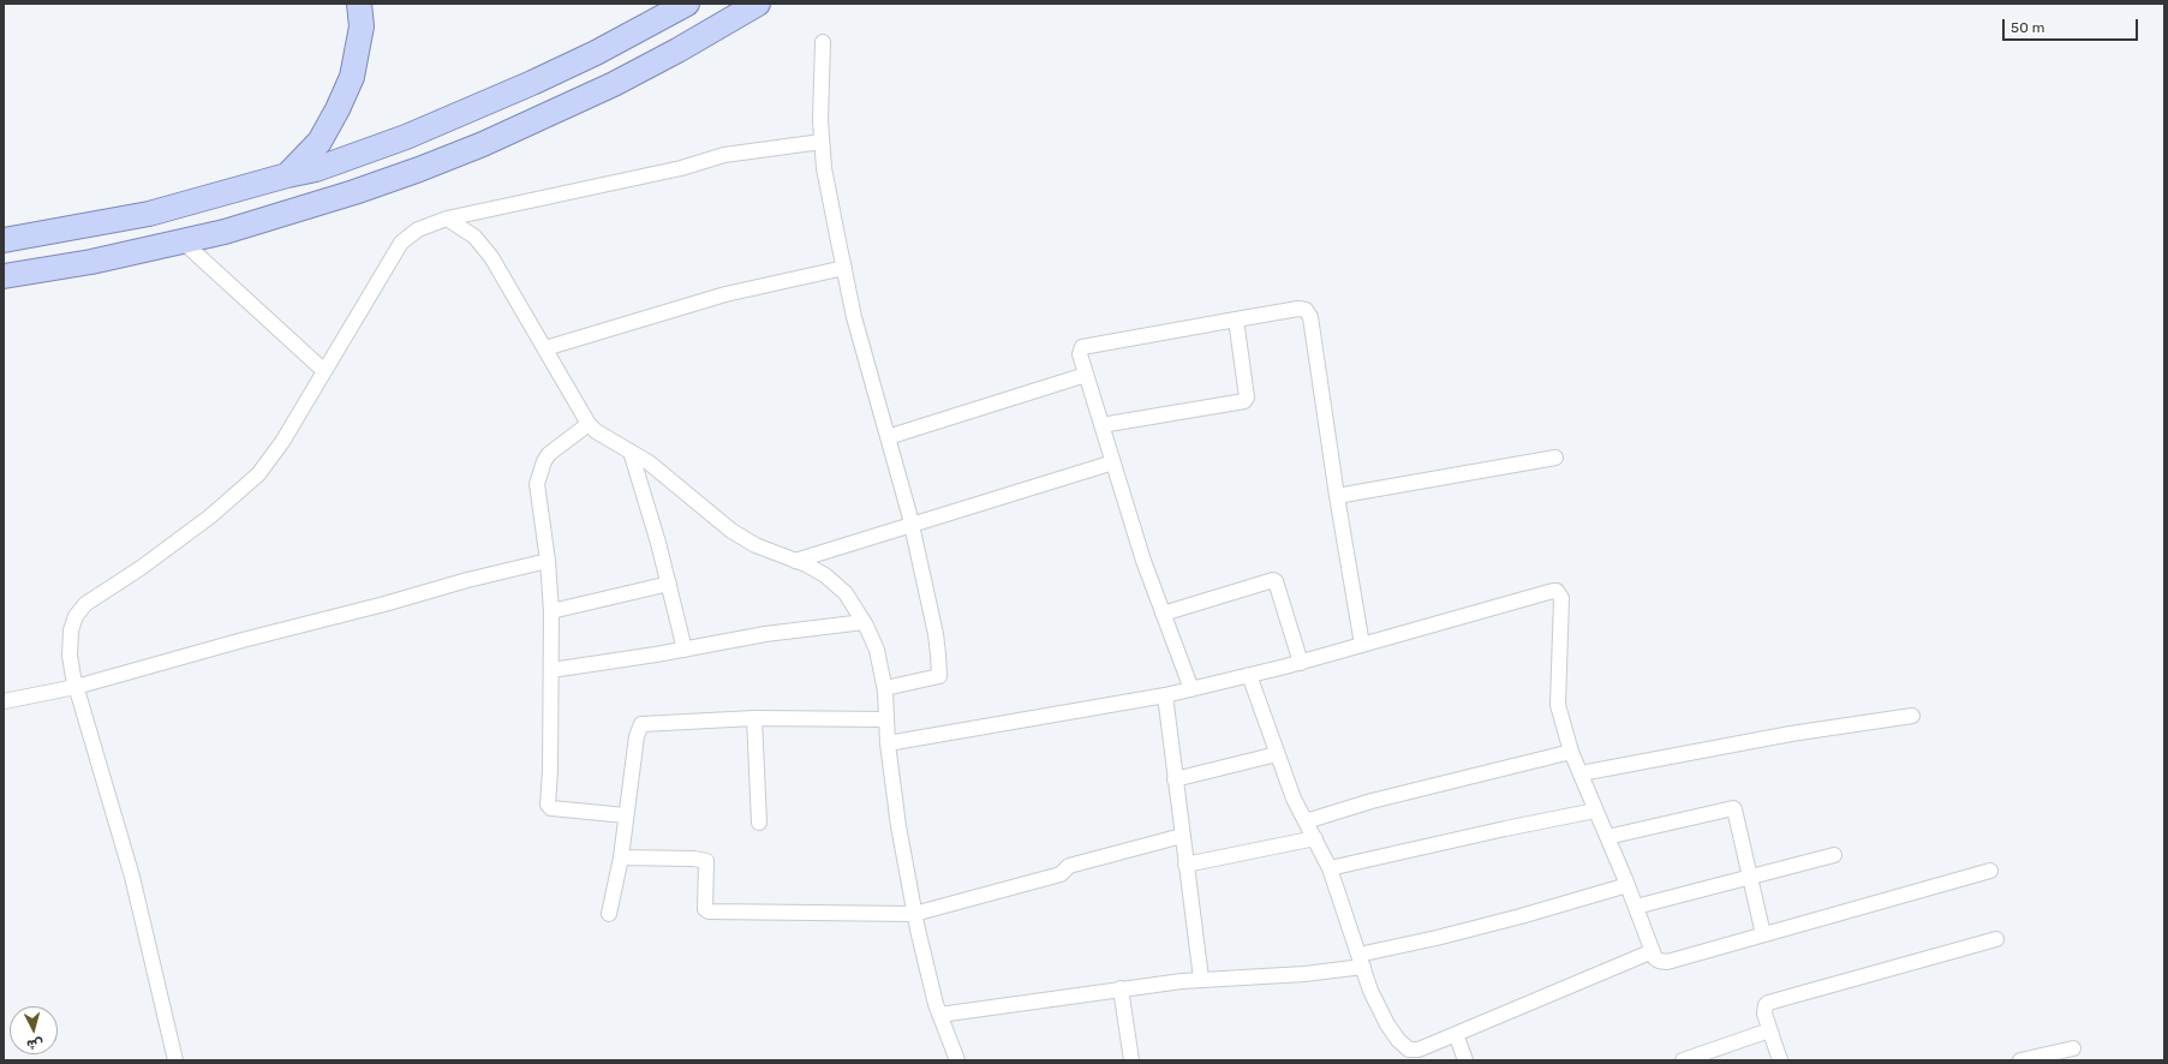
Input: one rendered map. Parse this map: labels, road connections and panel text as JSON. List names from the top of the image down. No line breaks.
{"scale_bar":"50 m","north":"bottom"}
